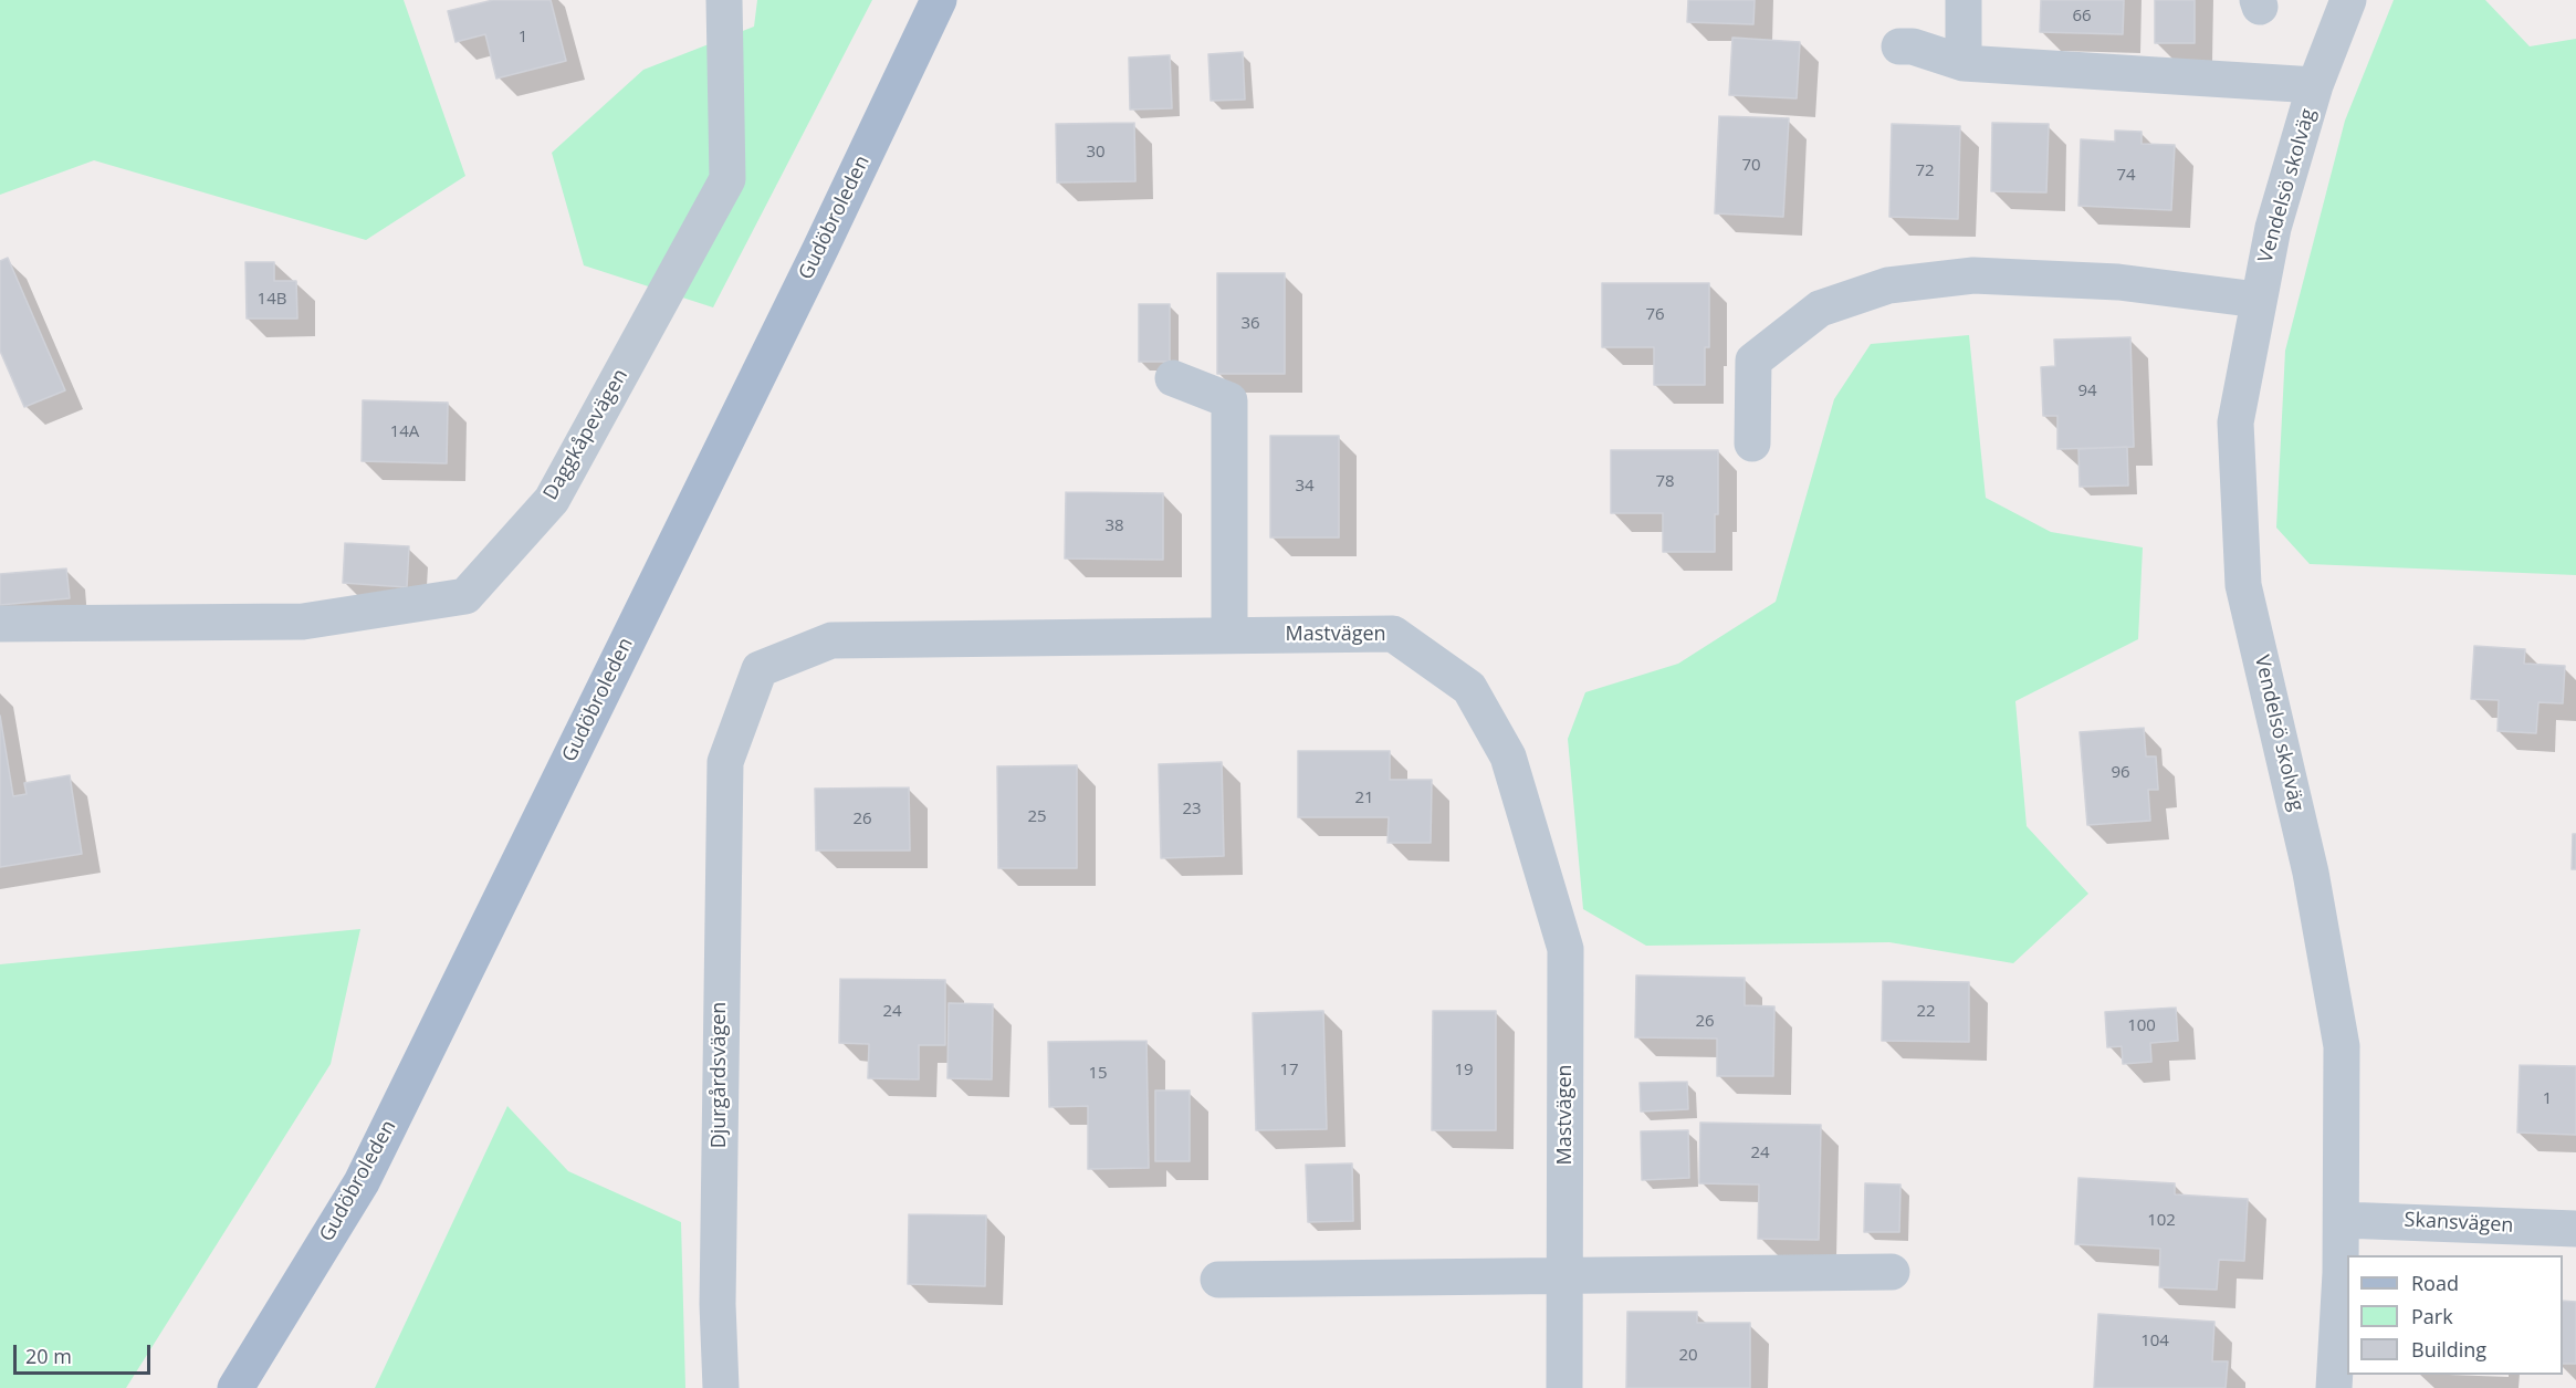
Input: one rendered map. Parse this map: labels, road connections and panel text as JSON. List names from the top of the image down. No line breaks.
{"streets":{"main road":["Gudöbroleden"],"street":["Vendelsö skolväg","Daggkåpevägen","Mastvägen","Djurgårdsvägen","Skansvägen"]},"crossings":[["Vendelsö skolväg","Skansvägen"],["Mastvägen","Djurgårdsvägen"]],"house_numbers":["66","1","30","70","72","74","14B","76","36","94","14A","78","34","38","96","21","23","25","26","24","22","26","100","17","19","15","1","24","102","104","20"],"legend":["Road","Park","Building"],"scale_bar":"20 m"}
